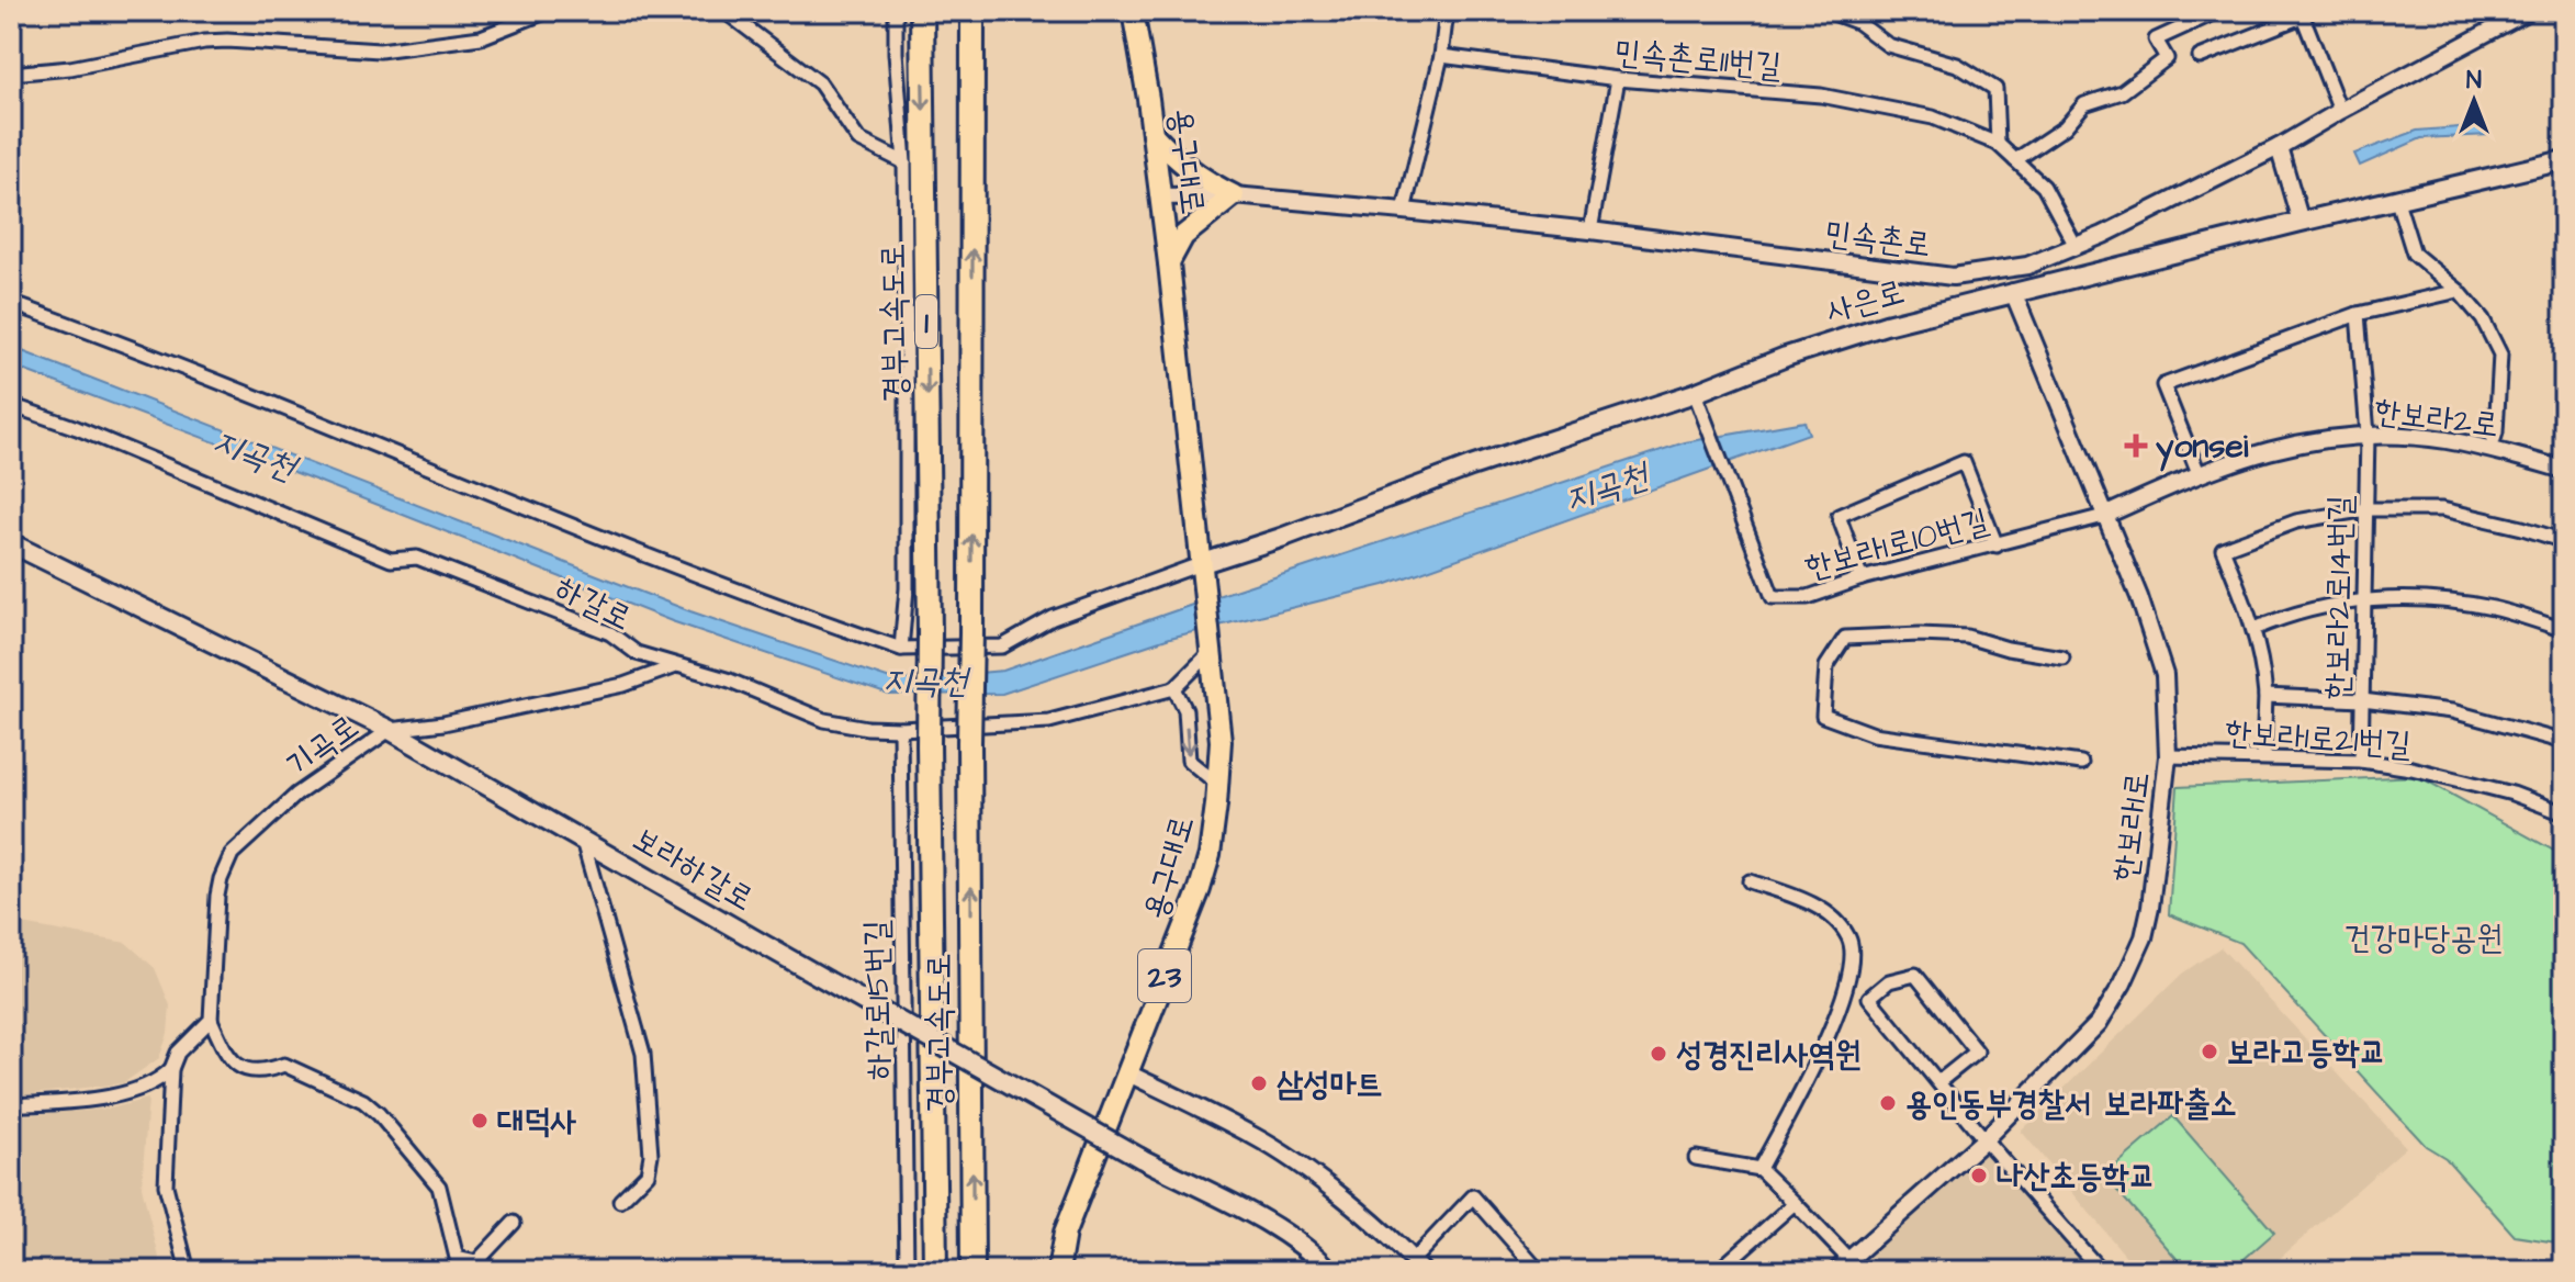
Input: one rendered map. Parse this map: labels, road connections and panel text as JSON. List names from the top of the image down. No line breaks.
{"streets":{"highway":["1","경부고속도로"],"main road":["용구대로","사은로","보라하갈로","23"],"street":["민속촌로11번길","민속촌로","한보라2로","한보라1로10번길","한보라2로14번길","하갈로","한보라1로21번길","기곡로","한보라1로","하갈로15번길"]},"crossings":[["민속촌로11번길","민속촌로"],["용구대로","민속촌로"],["용구대로","사은로"],["용구대로","23"],["사은로","한보라1로10번길"],["사은로","한보라1로"],["사은로","23"],["한보라2로","한보라1로10번길"],["한보라2로","한보라2로14번길"],["한보라2로","한보라1로"],["한보라1로10번길","한보라1로"],["한보라2로14번길","한보라1로21번길"],["하갈로","기곡로"],["하갈로","하갈로15번길"],["한보라1로21번길","한보라1로"],["기곡로","보라하갈로"]],"water":["지곡천"],"parks":["건강마당공원"],"places":{"health":["yonsei"],"other":["보라고등학교","성경진리사역원","삼성마트","용인동부경찰서 보라파출소","대덕사","나산초등학교"]},"north":"top"}
